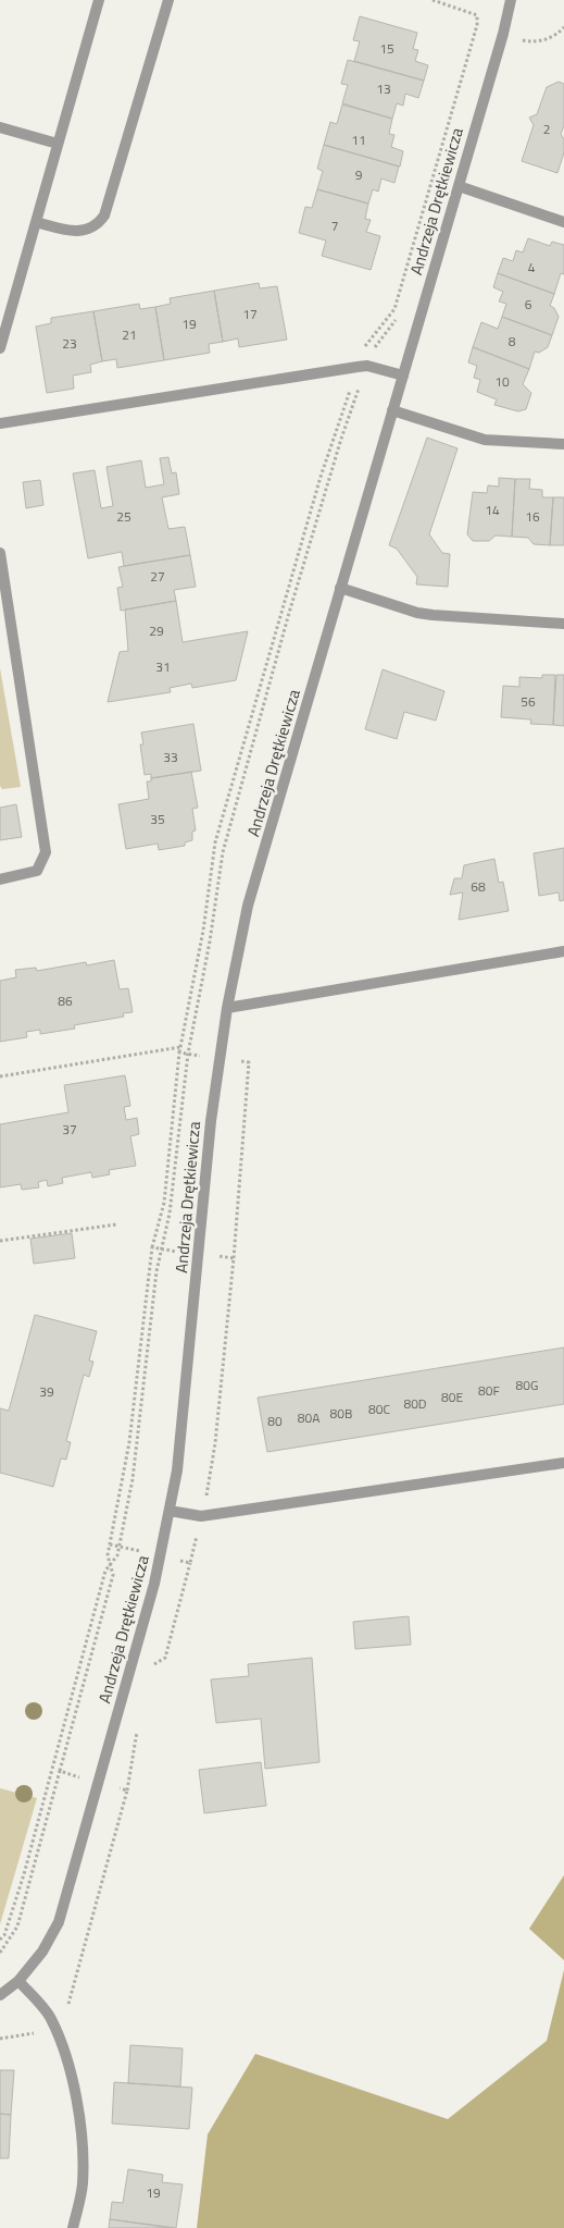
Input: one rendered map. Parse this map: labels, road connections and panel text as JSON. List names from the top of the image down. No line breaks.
{"streets":{"street":["Andrzeja Drętkiewicza"]},"house_numbers":["15","13","2","11","9","7","4","6","17","19","21","8","23","10","14","25","16","27","29","31","56","33","35","68","86","37","80G","80F","39","80E","80D","80C","80B","80A","80","19"]}
